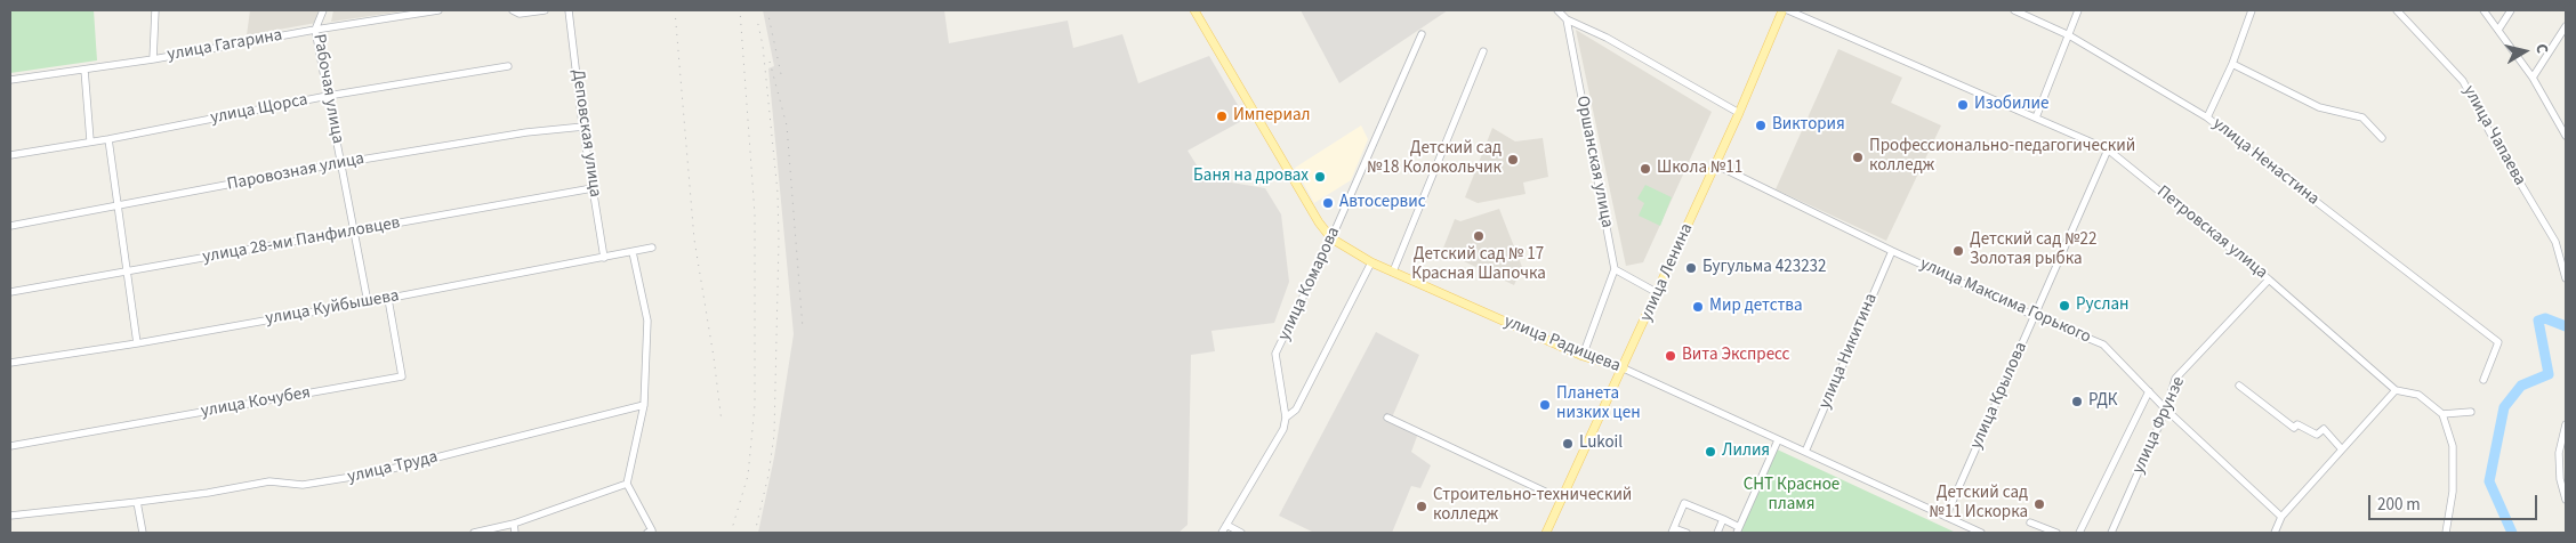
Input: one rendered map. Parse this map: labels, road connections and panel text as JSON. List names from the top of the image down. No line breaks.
{"streets":{"main road":["улица Ленина","улица Радищева"],"street":["улица Гагарина","Рабочая улица","улица Щорса","Деповская улица","улица Чапаева","Оршанская улица","улица Ненастина","Паровозная улица","Петровская улица","улица 28-ми Панфиловцев","улица Комарова","улица Максима Горького","улица Куйбышева","улица Никитина","улица Крылова","улица Кочубея","улица Фрунзе","улица Труда"]},"crossings":[["улица Гагарина","Рабочая улица"],["Рабочая улица","улица Щорса"],["Рабочая улица","Паровозная улица"],["Рабочая улица","улица 28-ми Панфиловцев"],["Рабочая улица","улица Куйбышева"],["Деповская улица","Паровозная улица"],["Деповская улица","улица 28-ми Панфиловцев"],["Деповская улица","улица Куйбышева"],["Петровская улица","улица Ленина"],["Петровская улица","улица Крылова"],["Петровская улица","улица Фрунзе"],["улица Ленина","улица Максима Горького"],["улица Ленина","улица Радищева"],["улица Комарова","улица Радищева"],["улица Максима Горького","улица Никитина"],["улица Максима Горького","улица Крылова"],["улица Максима Горького","улица Фрунзе"],["улица Куйбышева","улица Кочубея"],["улица Радищева","улица Никитина"],["улица Радищева","улица Крылова"]],"parks":["СНТ Красное пламя"],"places":["Изобилие","Империал","Виктория","Профессионально-педагогический колледж","Детский сад №18 Колокольчик","Школа №11","Баня на дровах","Автосервис","Детский сад № 17 Красная Шапочка","Детский сад №22 Золотая рыбка","Бугульма 423232","Руслан","Мир детства","Вита Экспресс","РДК","Планета низких цен","Lukoil","Лилия","Детский сад №11 Искорка","Строительно-технический колледж"],"scale_bar":"200 m","north":"right"}
